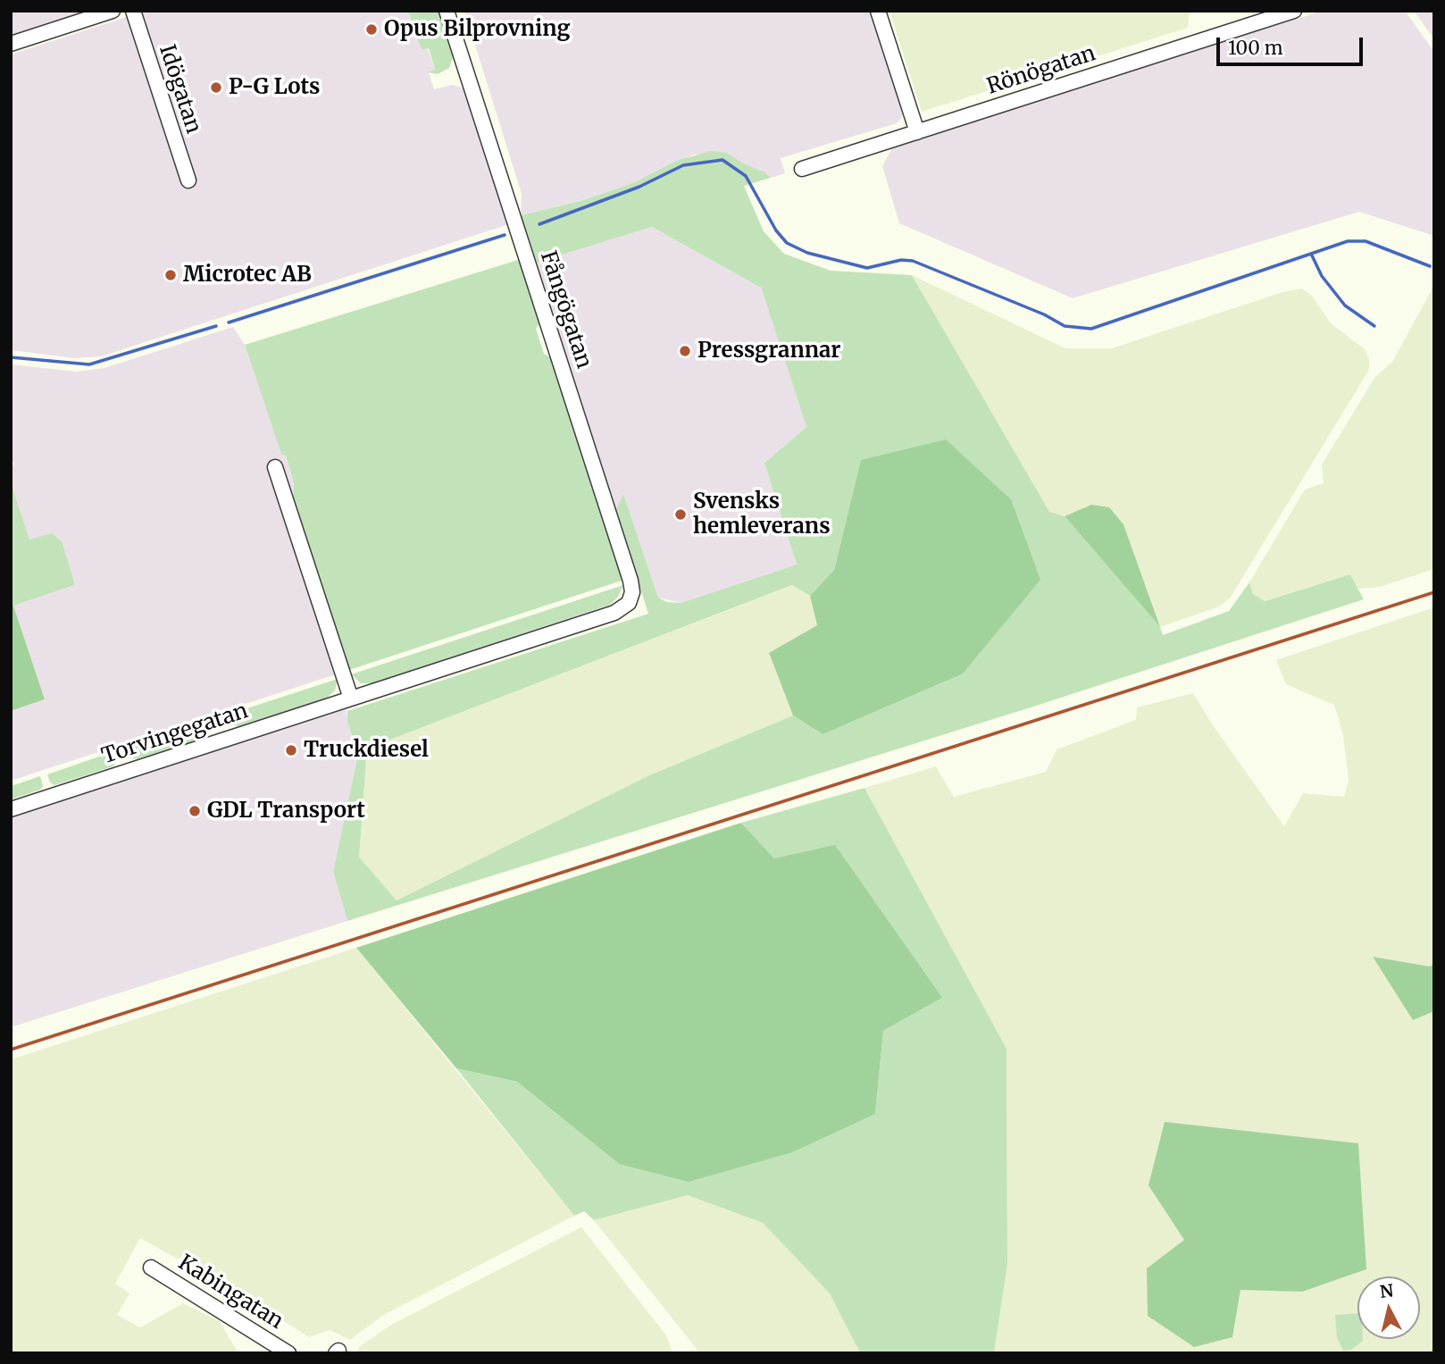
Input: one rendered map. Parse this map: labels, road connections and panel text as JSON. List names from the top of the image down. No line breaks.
{"streets":{"street":["Rönögatan","Idögatan","Fångögatan","Torvingegatan","Kabingatan"]},"crossings":[["Fångögatan","Torvingegatan"]],"places":["Opus Bilprovning","P-G Lots","Microtec AB","Pressgrannar","Svensks hemleverans","Truckdiesel","GDL Transport"],"scale_bar":"100 m","north":"top"}
